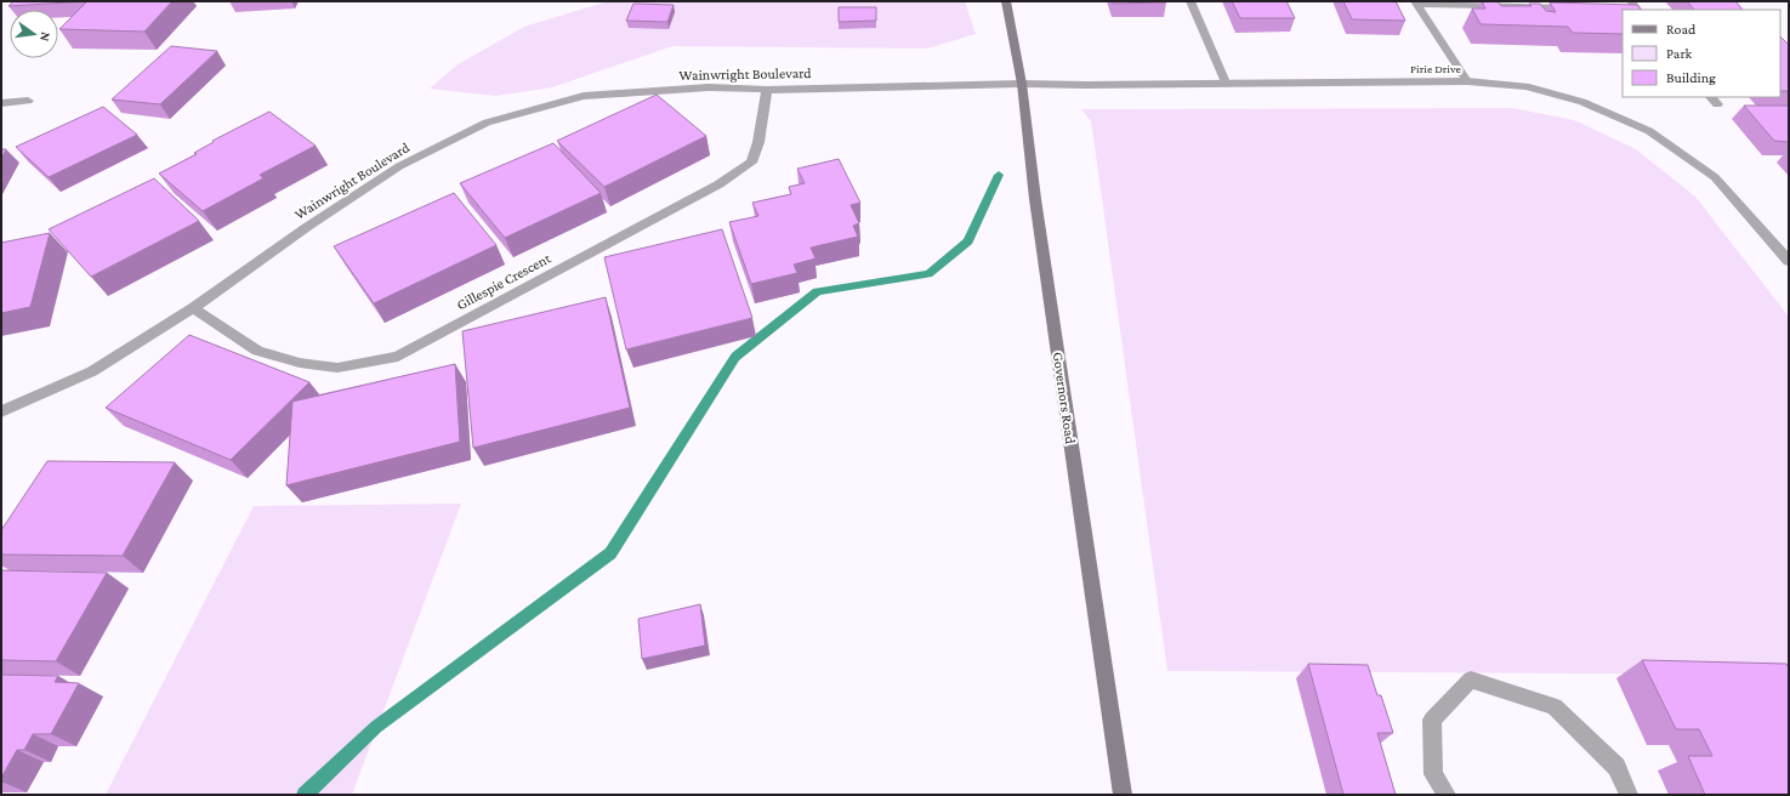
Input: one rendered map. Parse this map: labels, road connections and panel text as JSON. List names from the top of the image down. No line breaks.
{"streets":{"main road":["Governors Road"],"street":["Pirie Drive","Wainwright Boulevard","Gillespie Crescent"]},"crossings":[["Pirie Drive","Wainwright Boulevard"],["Pirie Drive","Governors Road"],["Wainwright Boulevard","Gillespie Crescent"],["Wainwright Boulevard","Governors Road"]],"legend":["Road","Park","Building"],"north":"right"}
